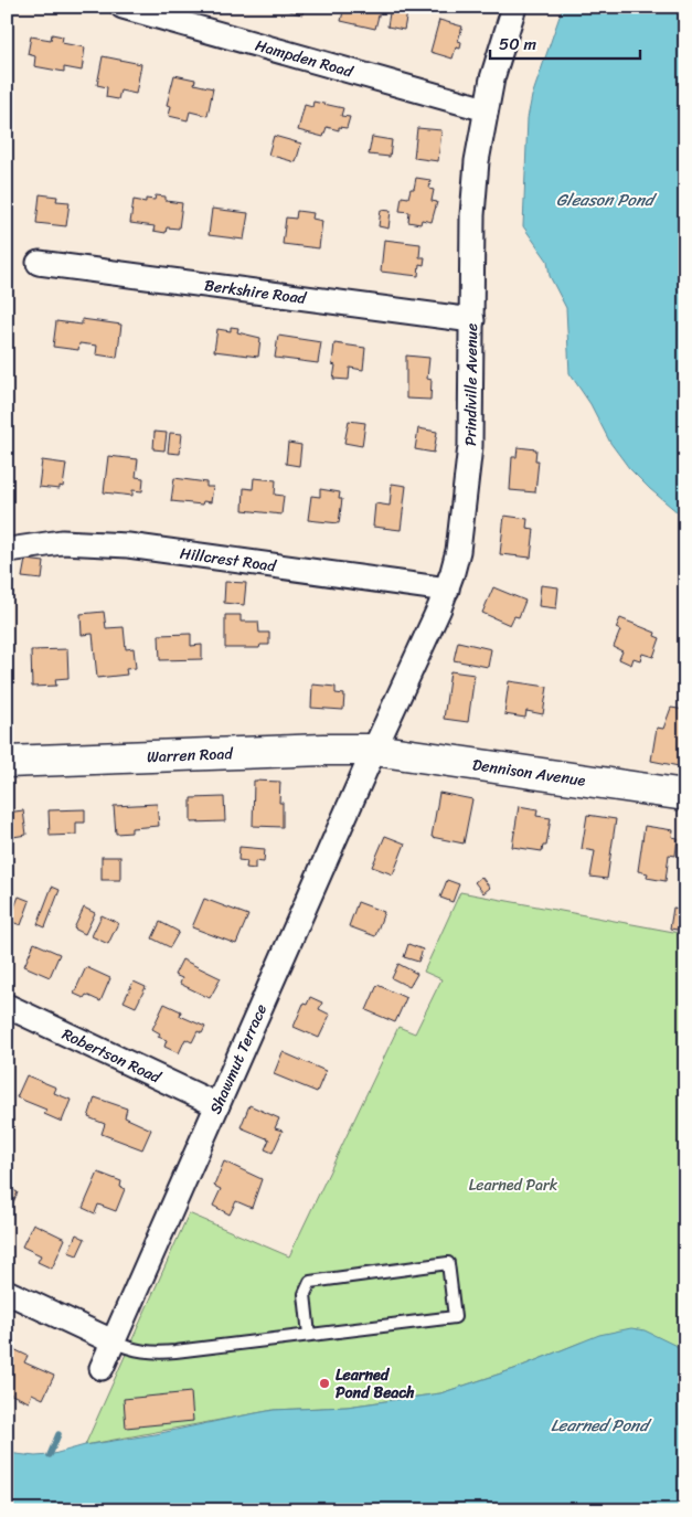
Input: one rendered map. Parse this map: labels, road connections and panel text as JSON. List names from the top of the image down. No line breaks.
{"streets":{"street":["Hampden Road","Berkshire Road","Prindiville Avenue","Hillcrest Road","Warren Road","Dennison Avenue","Robertson Road","Shawmut Terrace"]},"crossings":[["Hampden Road","Prindiville Avenue"],["Berkshire Road","Prindiville Avenue"],["Prindiville Avenue","Hillcrest Road"],["Prindiville Avenue","Warren Road"],["Prindiville Avenue","Dennison Avenue"],["Prindiville Avenue","Shawmut Terrace"],["Warren Road","Dennison Avenue"],["Warren Road","Shawmut Terrace"],["Dennison Avenue","Shawmut Terrace"],["Robertson Road","Shawmut Terrace"]],"water":["Gleason Pond","Learned Pond"],"parks":["Learned Park"],"places":["Learned Pond Beach"],"scale_bar":"50 m"}
